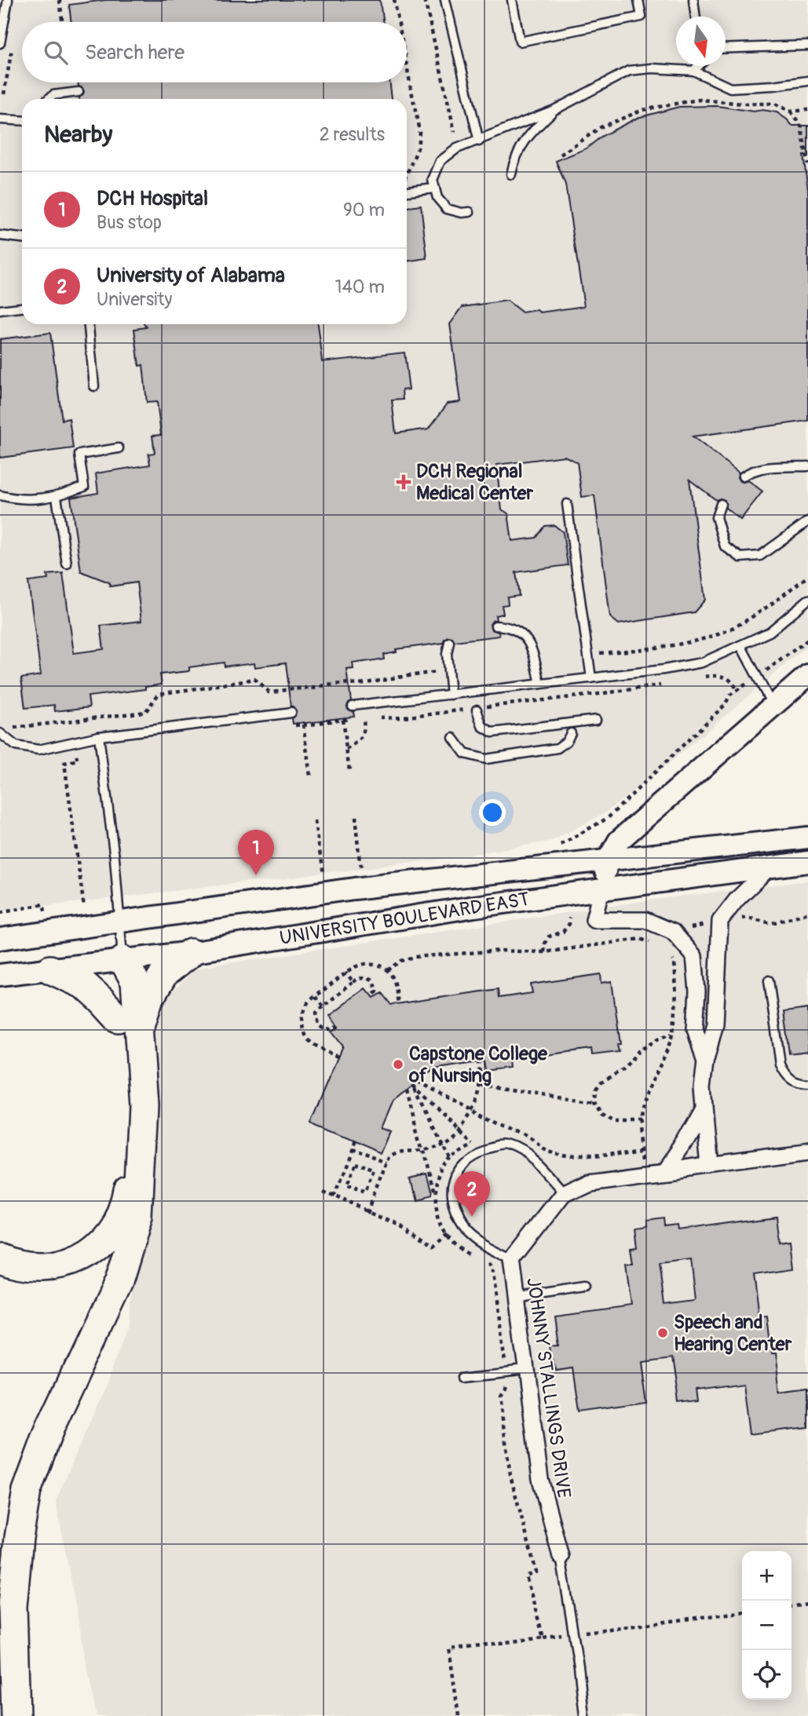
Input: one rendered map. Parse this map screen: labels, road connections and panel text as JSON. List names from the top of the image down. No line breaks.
{"streets":{"main road":["UNIVERSITY BOULEVARD EAST"],"street":["JOHNNY STALLINGS DRIVE"]},"places":{"health":["DCH Regional Medical Center"],"other":["Capstone College of Nursing","Speech and Hearing Center"]},"north":"bottom","page":{"search":"Search here","heading":["Nearby","2 results"],"list":[{"mark":"1","name":"DCH Hospital","note":"Bus stop","value":"90 m"},{"mark":"2","name":"University of Alabama","note":"University","value":"140 m"}],"pins":["1","2"],"map_buttons":["+","−"]}}
